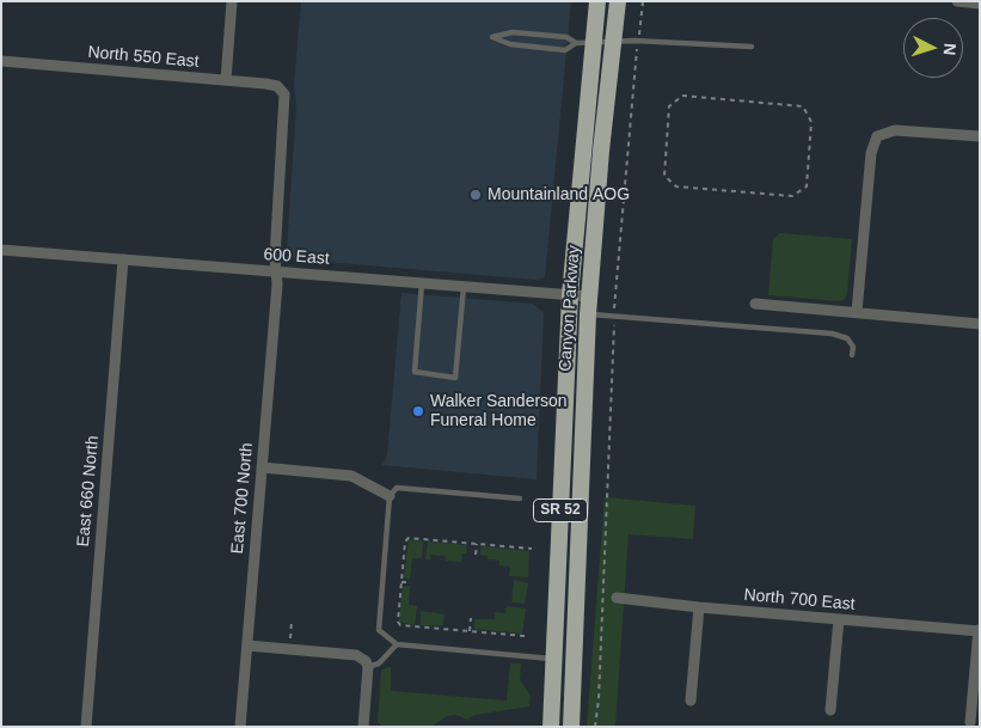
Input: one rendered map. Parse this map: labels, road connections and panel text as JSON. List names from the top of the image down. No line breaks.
{"streets":{"highway":["Canyon Parkway","SR 52"],"street":["North 550 East","600 East","East 660 North","East 700 North","North 700 East"]},"crossings":[["North 550 East","East 700 North"],["600 East","Canyon Parkway"],["600 East","East 660 North"],["600 East","East 700 North"]],"places":["Mountainland AOG","Walker Sanderson Funeral Home"],"north":"right"}
